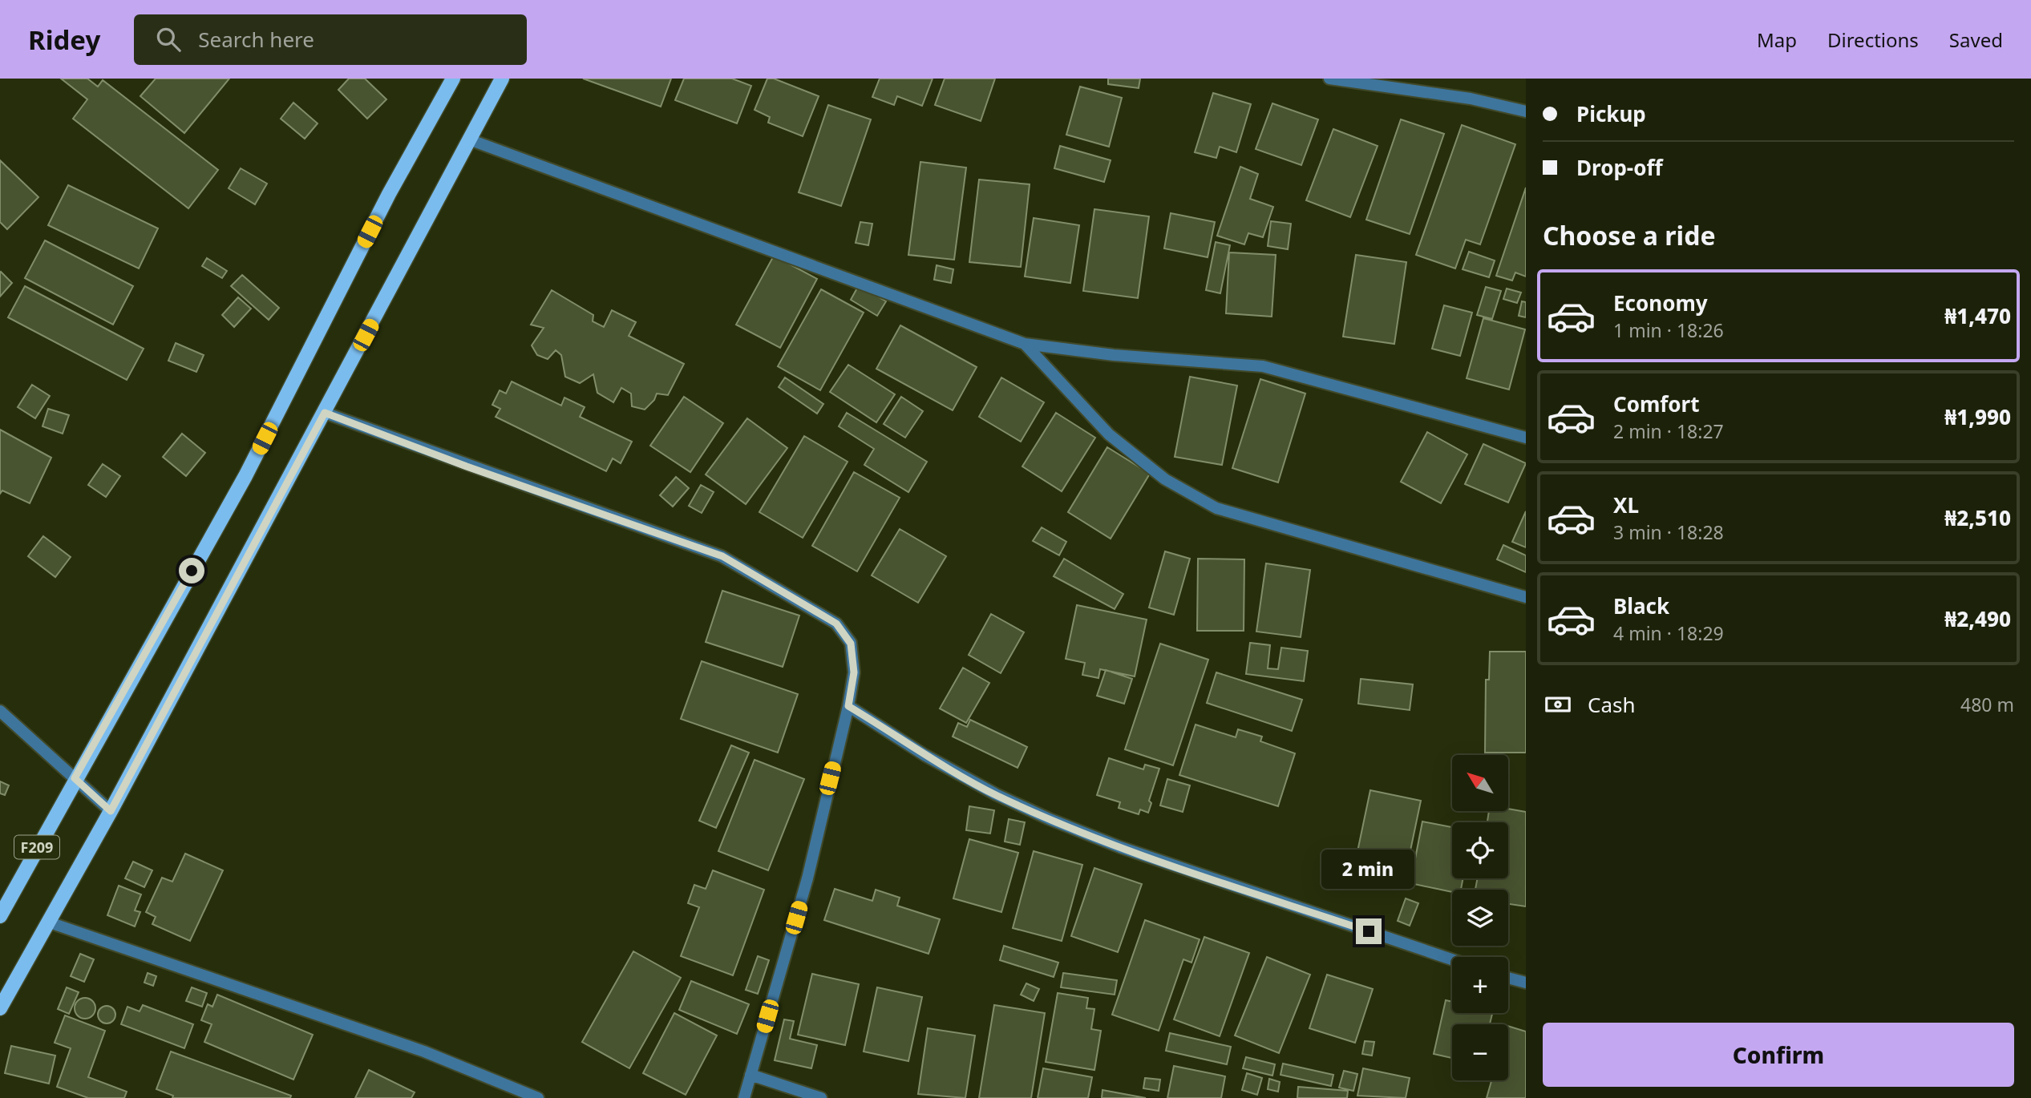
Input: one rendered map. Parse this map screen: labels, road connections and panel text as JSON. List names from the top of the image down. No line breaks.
{"streets":{"main road":["F209"]},"north":"top left","page":{"header":"Ridey","search":"Search here","nav":["Map","Directions","Saved"],"banner":["Pickup","Drop-off"],"heading":"Choose a ride","list":[{"name":"Economy","note":"1 min · 18:26","value":"₦1,470"},{"name":"Comfort","note":"2 min · 18:27","value":"₦1,990"},{"name":"XL","note":"3 min · 18:28","value":"₦2,510"},{"name":"Black","note":"4 min · 18:29","value":"₦2,490"}],"pay":["Cash","480 m"],"map_buttons":["+","−"],"bubble":"2 min","buttons":"Confirm"}}
